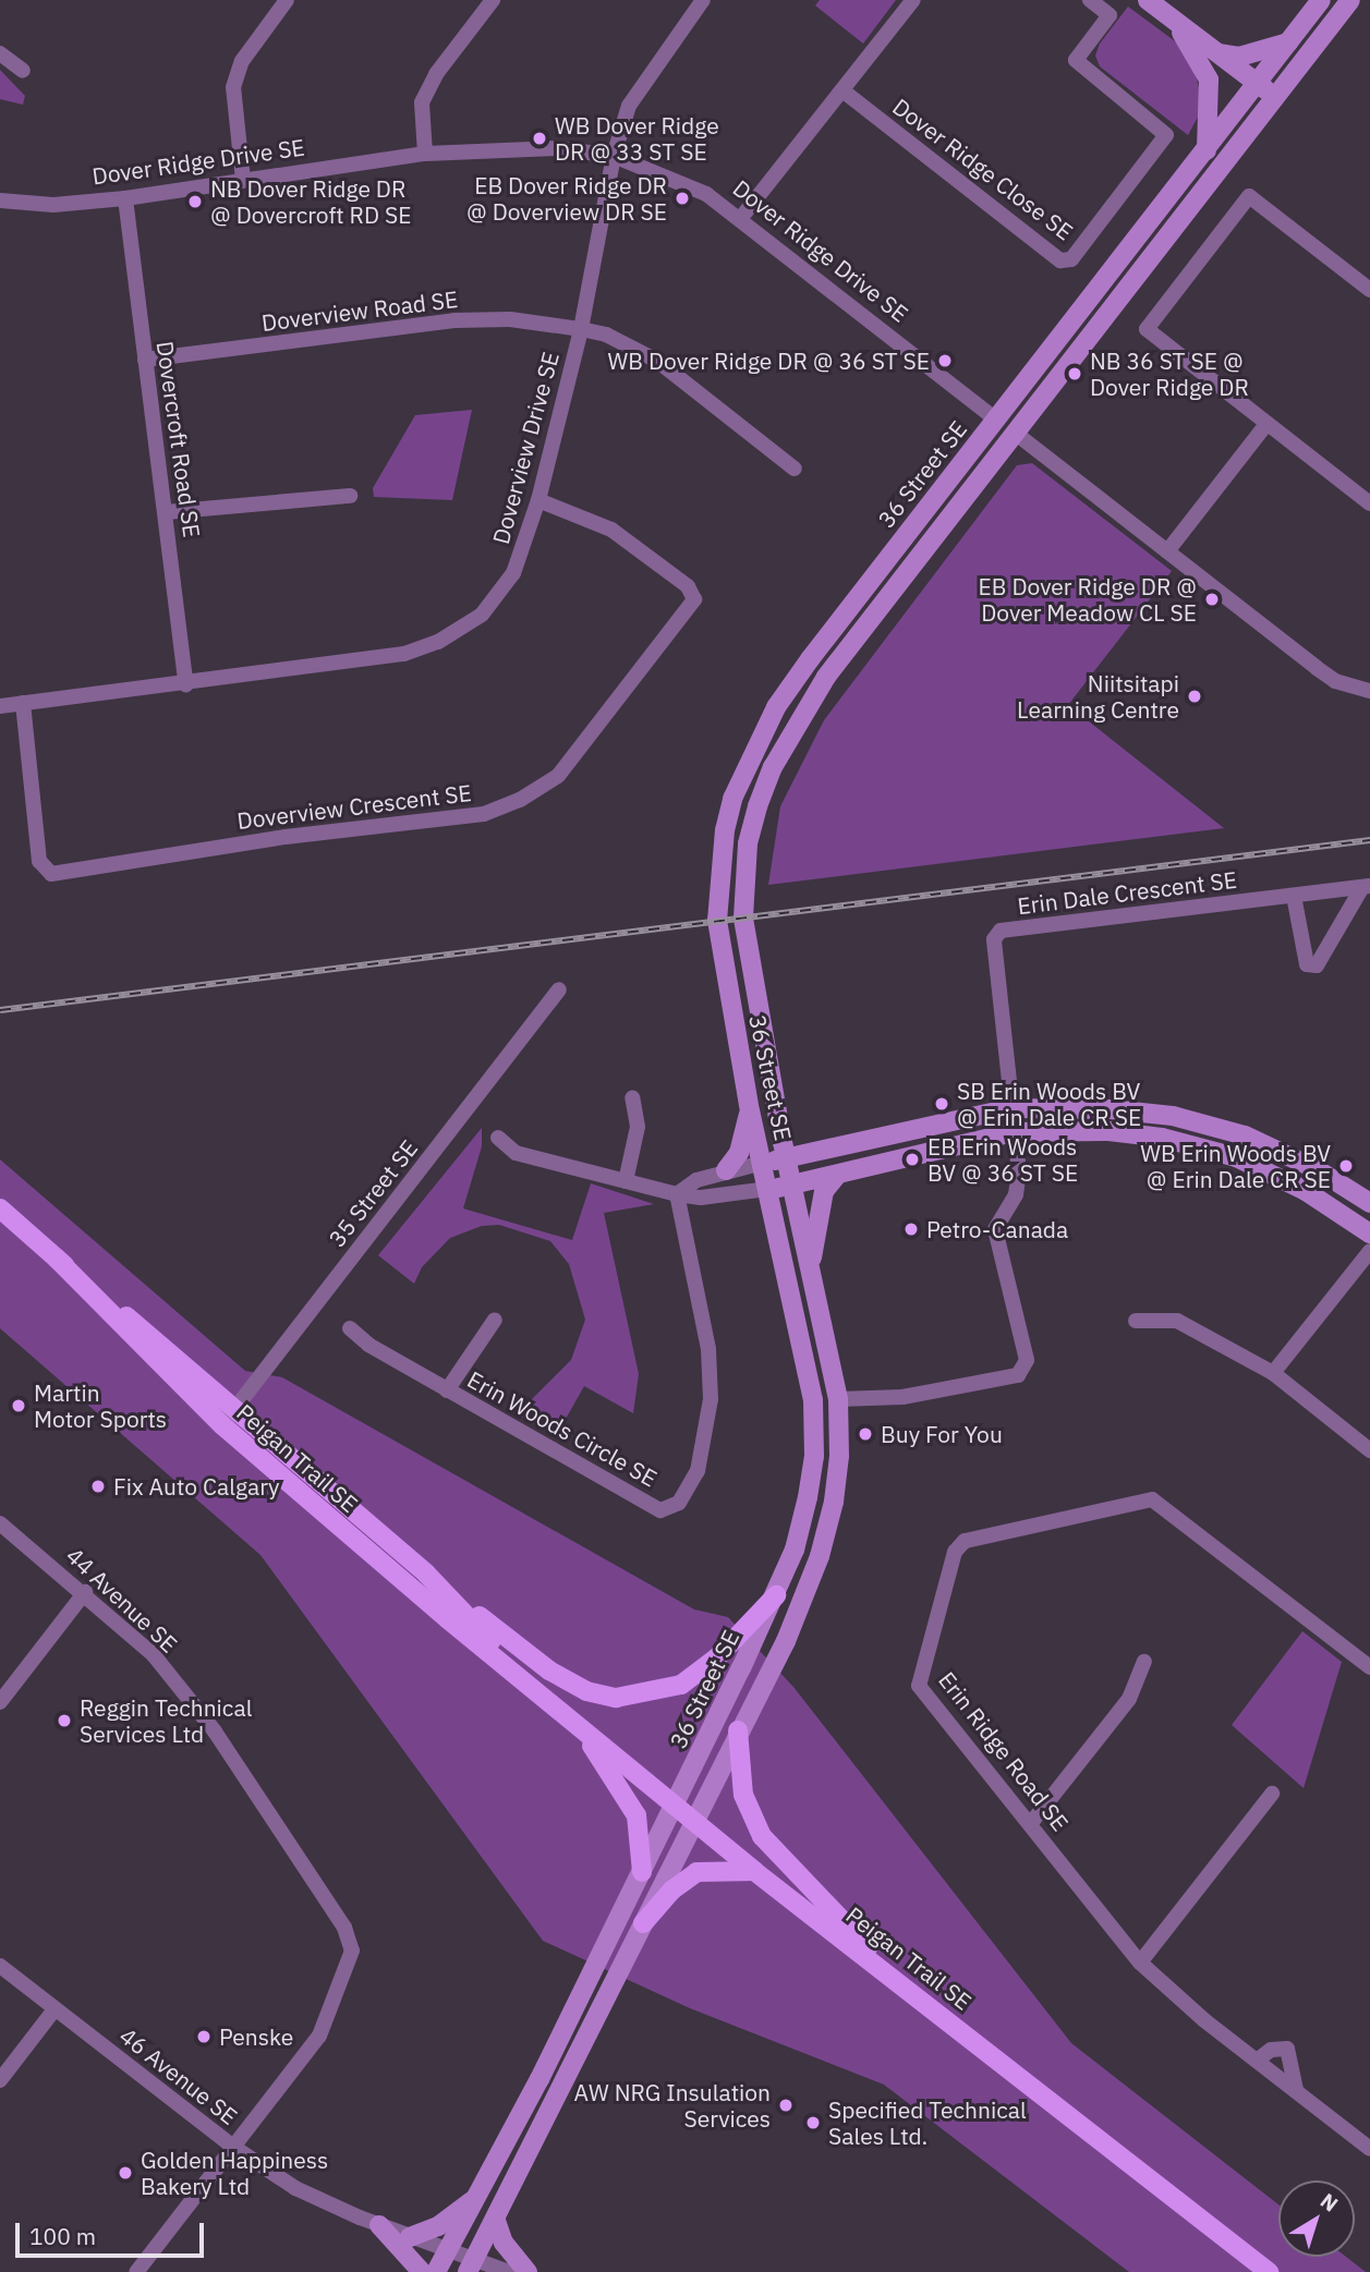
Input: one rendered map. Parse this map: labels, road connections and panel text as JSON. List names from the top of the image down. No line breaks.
{"streets":{"main road":["Dover Ridge Drive SE","36 Street SE","Peigan Trail SE"],"street":["Dover Ridge Close SE","Doverview Road SE","Dovercroft Road SE","Doverview Drive SE","Doverview Crescent SE","Erin Dale Crescent SE","35 Street SE","Erin Woods Circle SE","44 Avenue SE","Erin Ridge Road SE","46 Avenue SE"]},"crossings":[["Dover Ridge Drive SE","Dovercroft Road SE"],["Dover Ridge Drive SE","Doverview Drive SE"],["Dover Ridge Drive SE","36 Street SE"],["Doverview Road SE","Dovercroft Road SE"],["Doverview Road SE","Doverview Drive SE"],["Dovercroft Road SE","Doverview Drive SE"],["Doverview Drive SE","Doverview Crescent SE"],["36 Street SE","Erin Dale Crescent SE"],["36 Street SE","Peigan Trail SE"],["36 Street SE","46 Avenue SE"],["35 Street SE","Peigan Trail SE"],["44 Avenue SE","46 Avenue SE"]],"places":["WB Dover Ridge DR @ 33 ST SE","EB Dover Ridge DR @ Doverview DR SE","NB Dover Ridge DR @ Dovercroft RD SE","WB Dover Ridge DR @ 36 ST SE","NB 36 ST SE @ Dover Ridge DR","EB Dover Ridge DR @ Dover Meadow CL SE","Niitsitapi Learning Centre","SB Erin Woods BV @ Erin Dale CR SE","EB Erin Woods BV @ 36 ST SE","WB Erin Woods BV @ Erin Dale CR SE","Petro-Canada","Martin Motor Sports","Buy For You","Fix Auto Calgary","Reggin Technical Services Ltd","Penske","AW NRG Insulation Services","Specified Technical Sales Ltd.","Golden Happiness Bakery Ltd"],"scale_bar":"100 m","north":"top right"}
